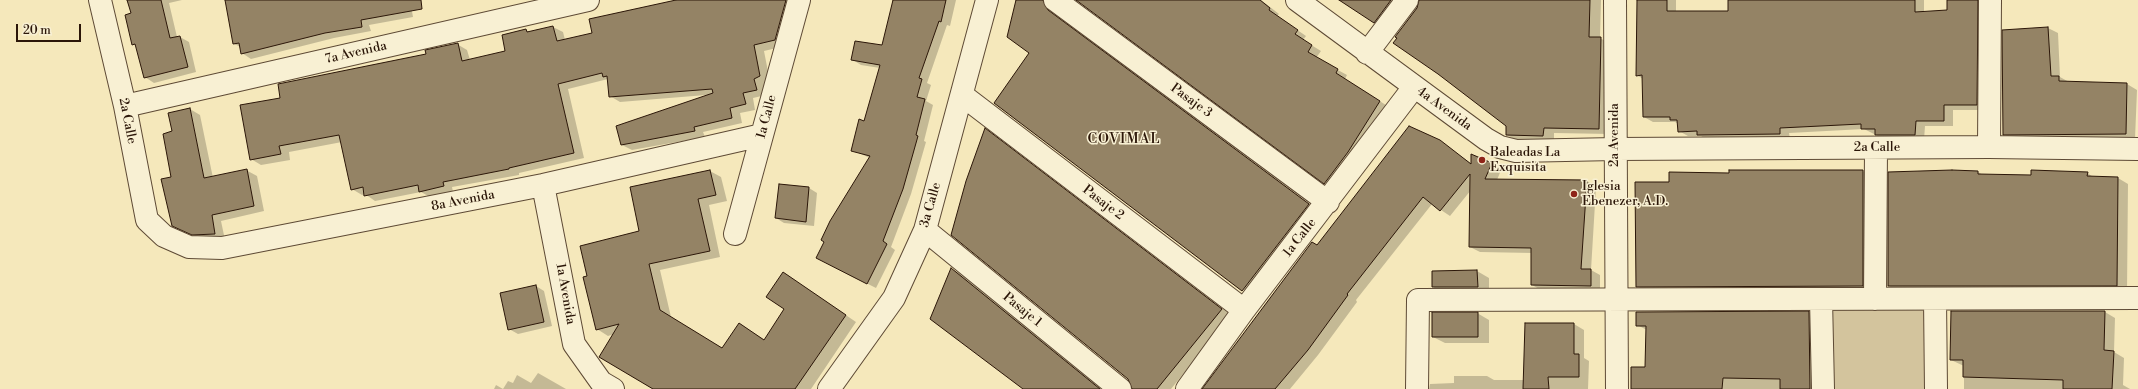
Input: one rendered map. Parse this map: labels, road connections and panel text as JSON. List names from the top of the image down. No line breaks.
{"streets":{"street":["7a Avenida","Pasaje 3","4a Avenida","1a Calle","2a Calle","2a Avenida","8a Avenida","Pasaje 2","3a Calle","1a Avenida","Pasaje 1"]},"crossings":[["7a Avenida","2a Calle"],["Pasaje 3","1a Calle"],["4a Avenida","1a Calle"],["4a Avenida","2a Calle"],["4a Avenida","2a Avenida"],["1a Calle","8a Avenida"],["1a Calle","Pasaje 2"],["2a Calle","2a Avenida"],["2a Calle","8a Avenida"],["8a Avenida","1a Avenida"],["Pasaje 2","3a Calle"],["3a Calle","Pasaje 1"]],"districts":["COVIMAL"],"places":["Baleadas La Exquisita","Iglesia Ebenezer, A.D."],"scale_bar":"20 m"}
